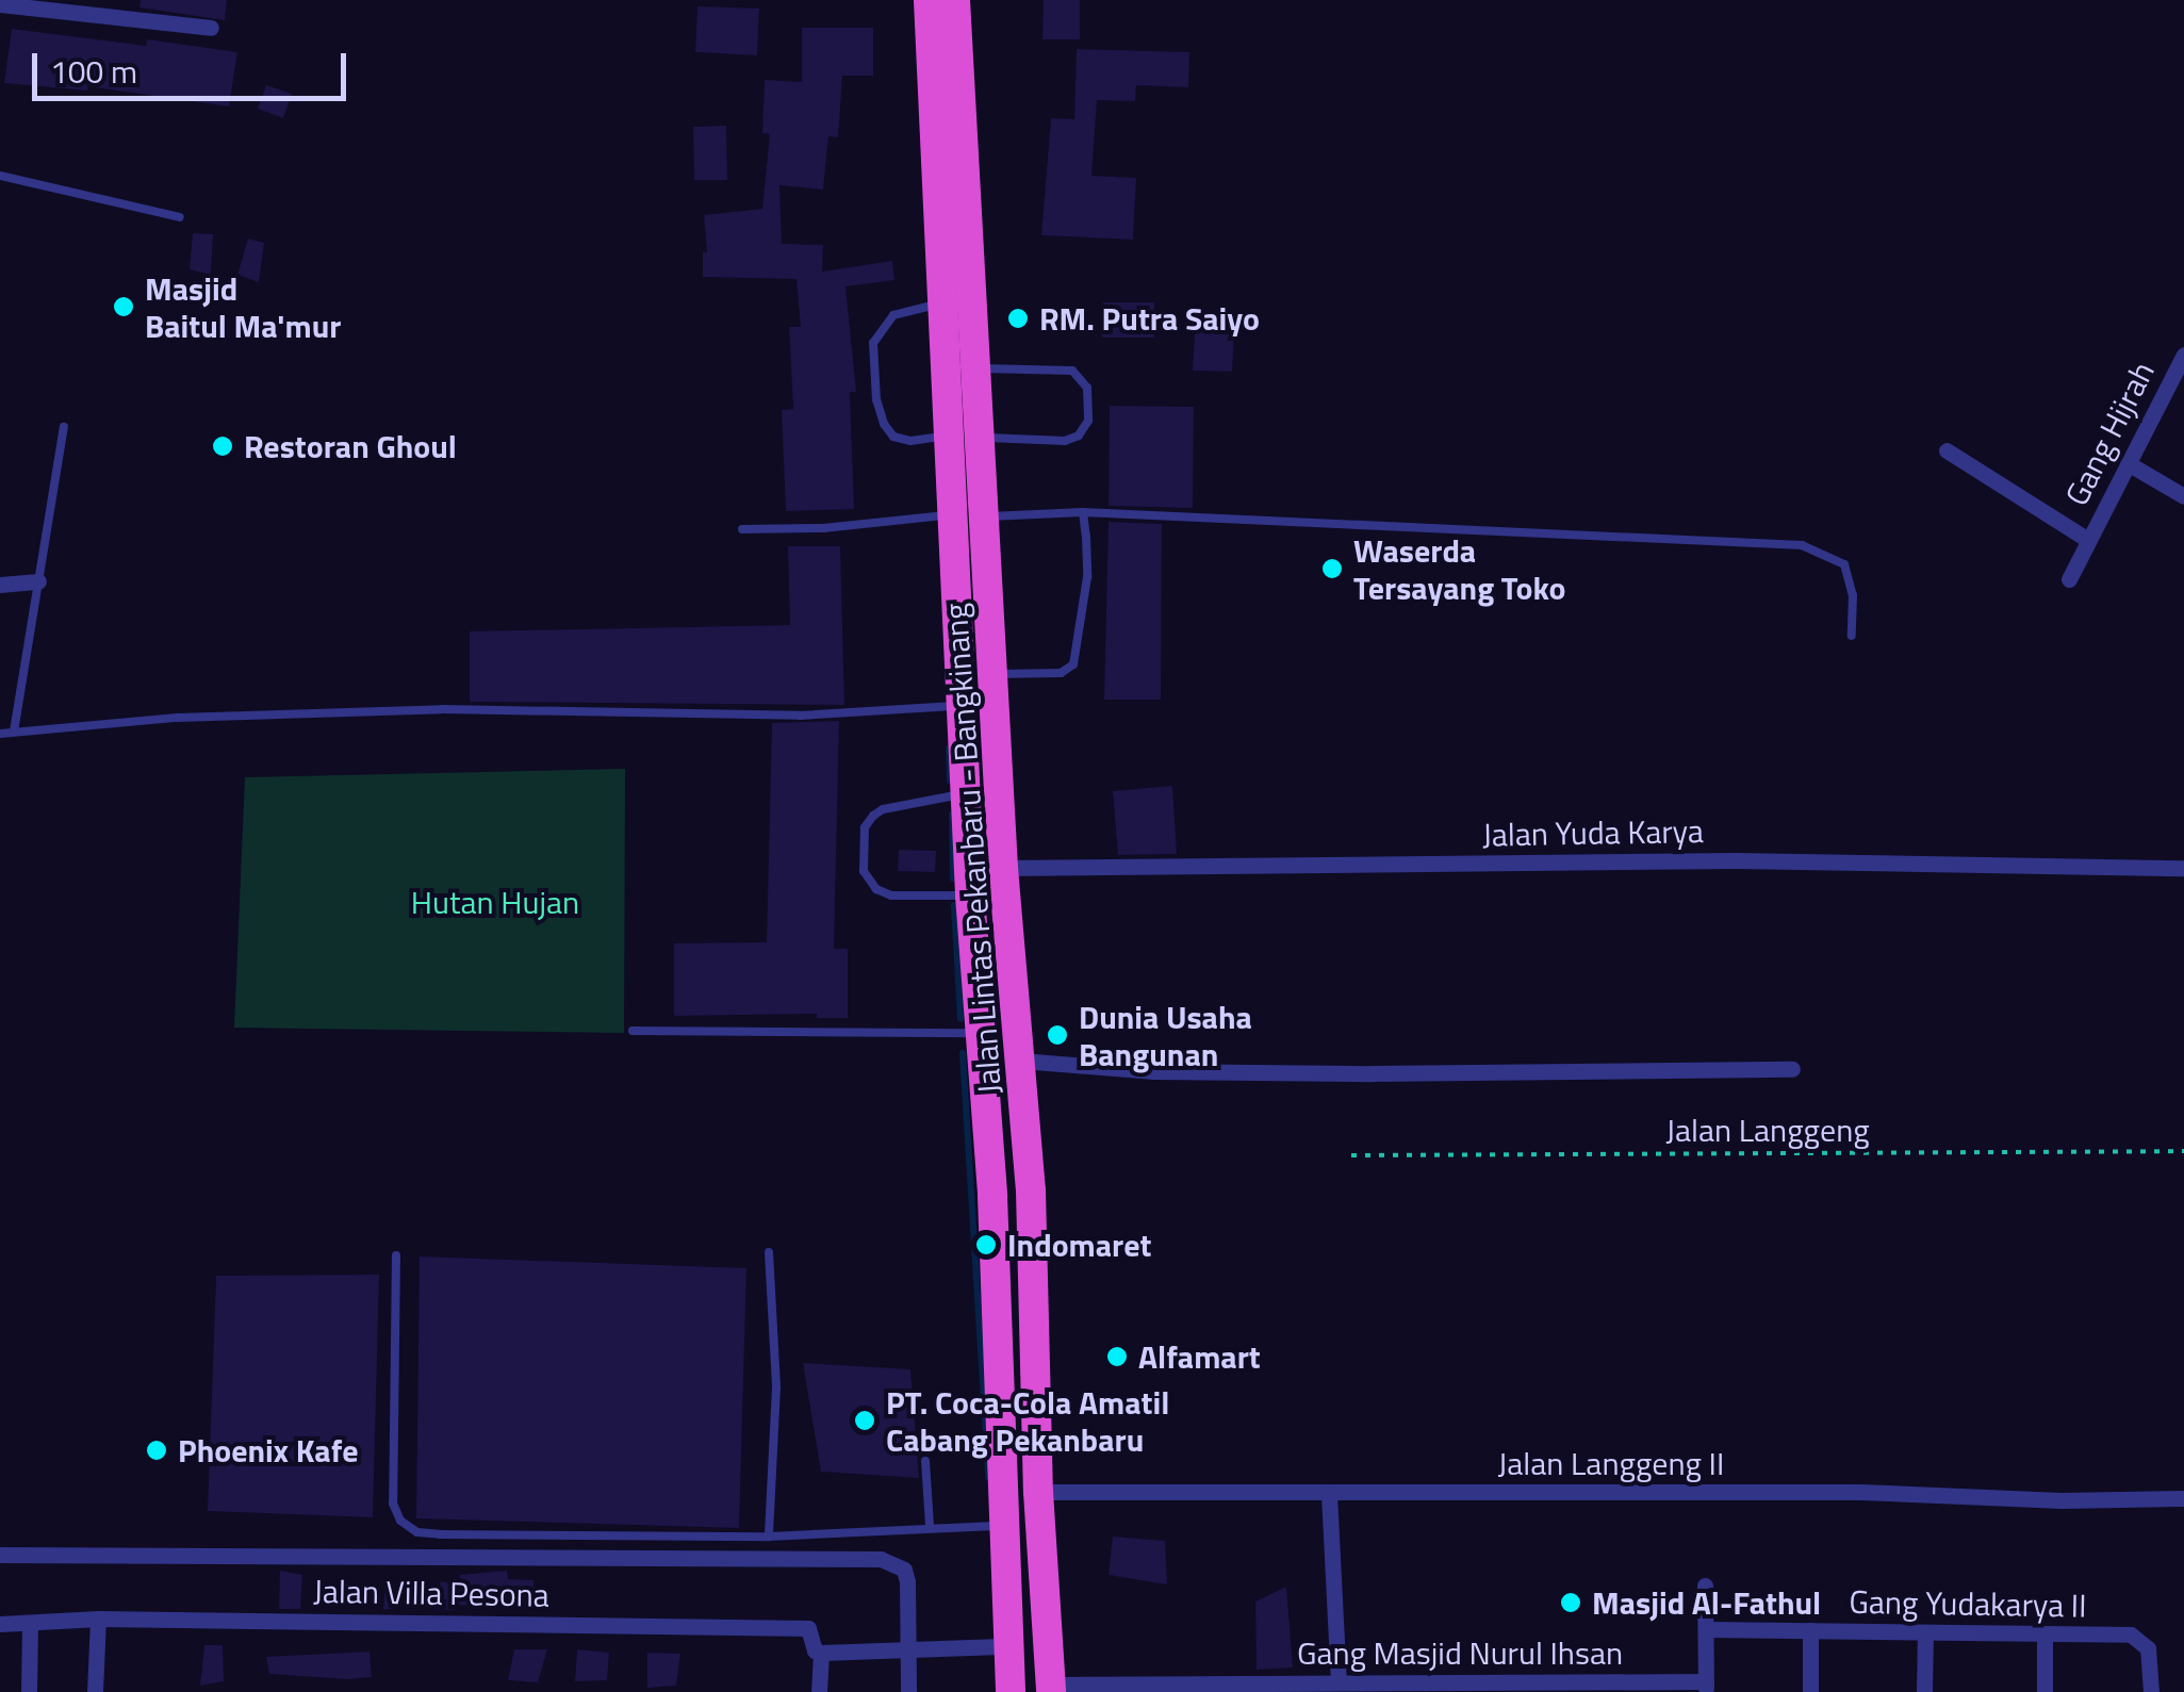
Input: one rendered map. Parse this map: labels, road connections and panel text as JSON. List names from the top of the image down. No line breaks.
{"streets":{"highway":["Jalan Lintas Pekanbaru - Bangkinang"],"street":["Gang Hijrah","Jalan Yuda Karya","Jalan Langgeng II","Jalan Villa Pesona","Gang Yudakarya II","Gang Masjid Nurul Ihsan"],"path":["Jalan Langgeng"]},"crossings":[["Jalan Yuda Karya","Jalan Lintas Pekanbaru - Bangkinang"],["Jalan Lintas Pekanbaru - Bangkinang","Jalan Langgeng II"],["Jalan Lintas Pekanbaru - Bangkinang","Gang Masjid Nurul Ihsan"]],"parks":["Hutan Hujan"],"places":["Masjid Baitul Ma'mur","RM. Putra Saiyo","Restoran Ghoul","Waserda Tersayang Toko","Dunia Usaha Bangunan","Indomaret","Alfamart","PT. Coca-Cola Amatil Cabang Pekanbaru","Phoenix Kafe","Masjid Al-Fathul"],"scale_bar":"100 m"}
